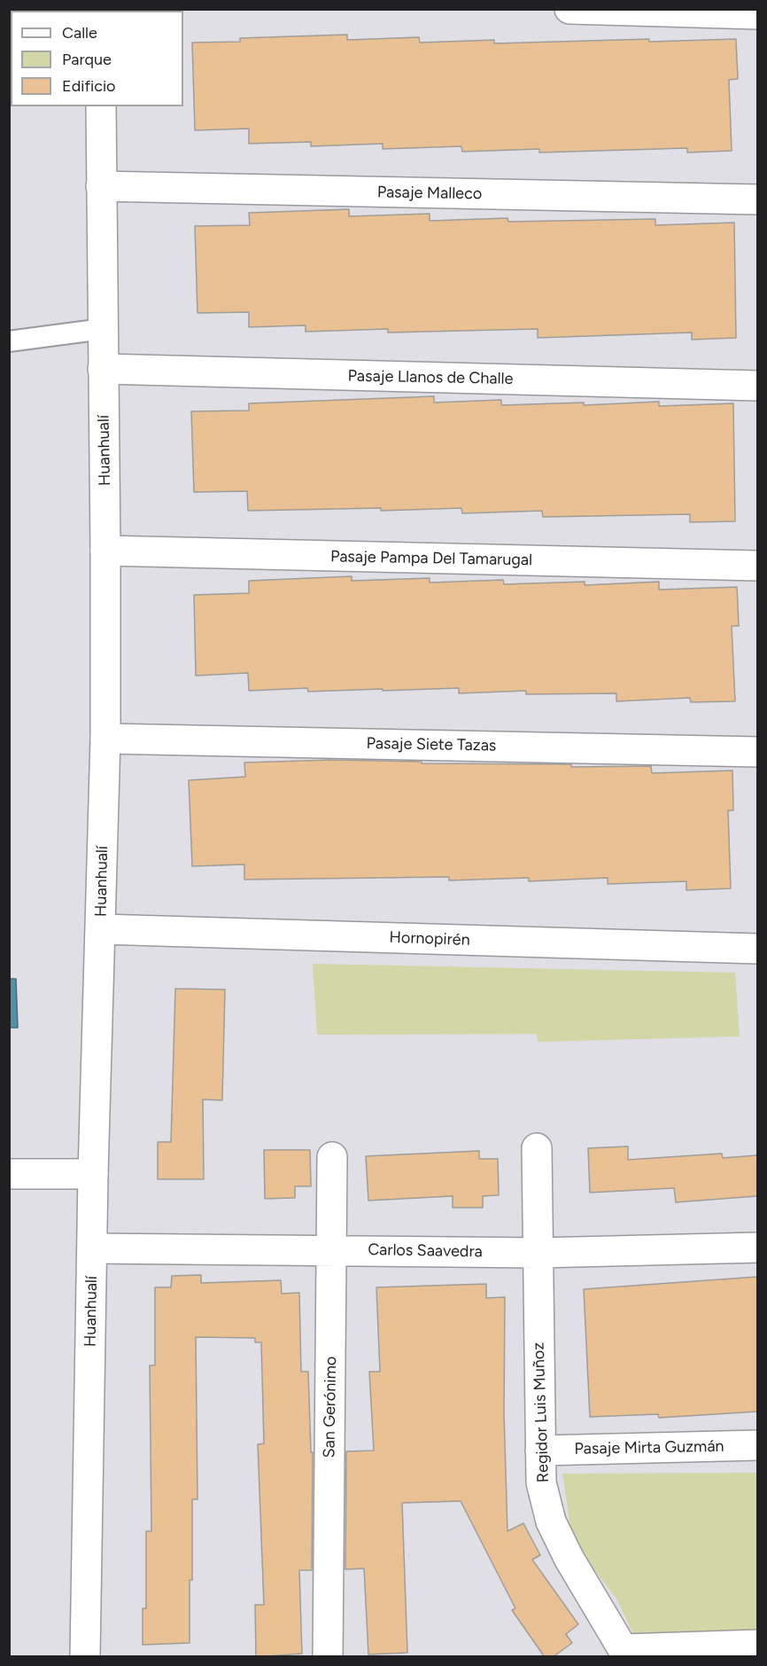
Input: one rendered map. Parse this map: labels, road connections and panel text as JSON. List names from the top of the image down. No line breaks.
{"streets":{"street":["Pasaje Malleco","Pasaje Llanos de Challe","Huanhualí","Pasaje Pampa Del Tamarugal","Pasaje Siete Tazas","Hornopirén","Carlos Saavedra","San Gerónimo","Regidor Luis Muñoz","Pasaje Mirta Guzmán"]},"crossings":[["Pasaje Malleco","Huanhualí"],["Pasaje Llanos de Challe","Huanhualí"],["Huanhualí","Pasaje Pampa Del Tamarugal"],["Huanhualí","Pasaje Siete Tazas"],["Huanhualí","Hornopirén"],["Huanhualí","Carlos Saavedra"],["Carlos Saavedra","San Gerónimo"],["Carlos Saavedra","Regidor Luis Muñoz"],["Regidor Luis Muñoz","Pasaje Mirta Guzmán"]],"legend":["Calle","Parque","Edificio"]}
